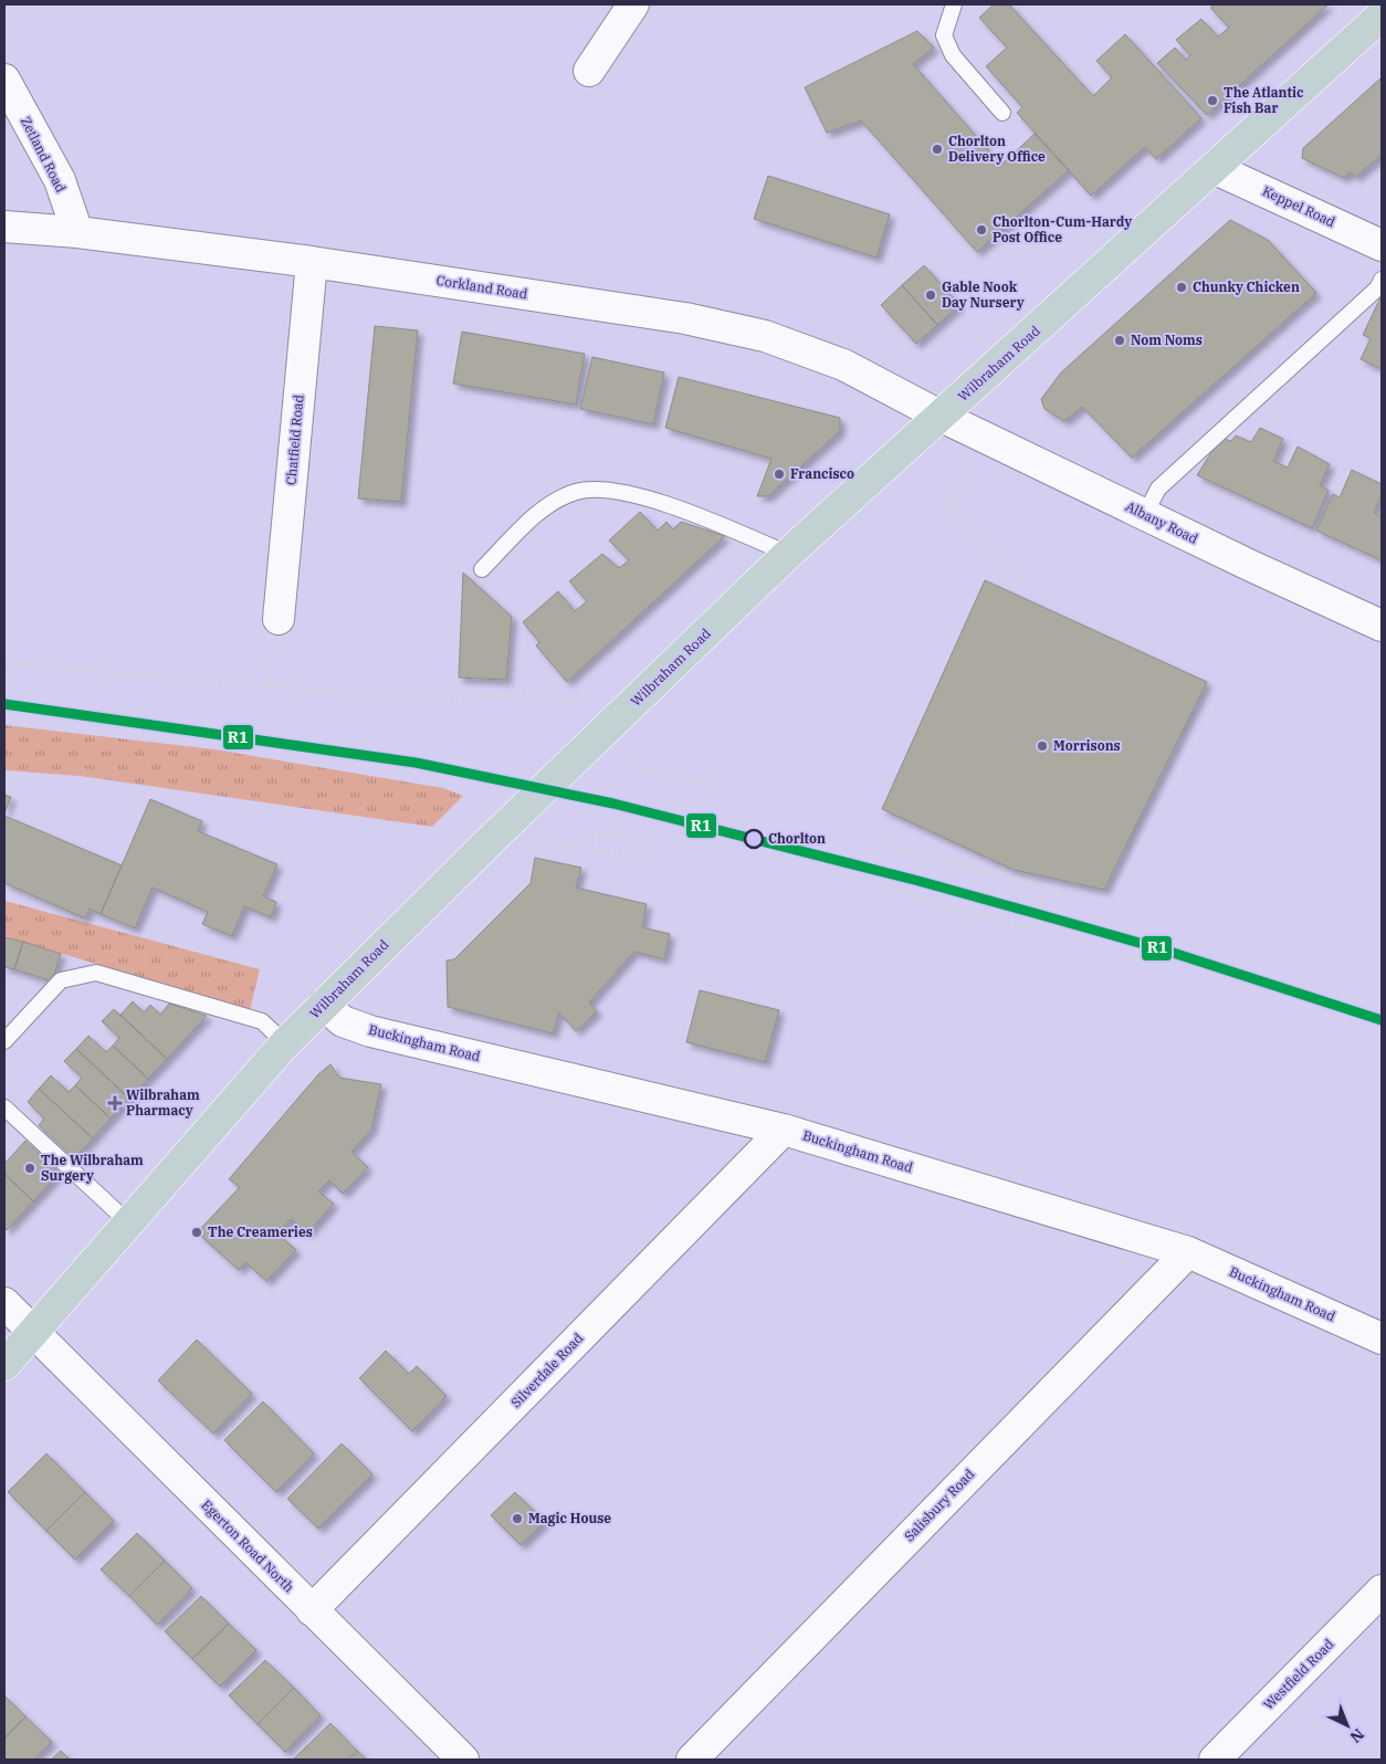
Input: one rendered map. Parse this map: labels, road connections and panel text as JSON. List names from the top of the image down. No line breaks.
{"streets":{"highway":["Wilbraham Road"],"street":["Zetland Road","Keppel Road","Corkland Road","Chatfield Road","Albany Road","Buckingham Road","Silverdale Road","Salisbury Road","Egerton Road North","Westfield Road"]},"crossings":[["Zetland Road","Corkland Road"],["Keppel Road","Wilbraham Road"],["Corkland Road","Wilbraham Road"],["Corkland Road","Chatfield Road"],["Corkland Road","Albany Road"],["Wilbraham Road","Albany Road"],["Wilbraham Road","Buckingham Road"],["Wilbraham Road","Egerton Road North"],["Buckingham Road","Silverdale Road"],["Buckingham Road","Salisbury Road"],["Silverdale Road","Egerton Road North"]],"places":{"other":["The Atlantic Fish Bar","Chorlton Delivery Office","Chorlton-Cum-Hardy Post Office","Chunky Chicken","Gable Nook Day Nursery","Nom Noms","Francisco","Morrisons","Chorlton","The Wilbraham Surgery","The Creameries","Magic House"],"health":["Wilbraham Pharmacy"]},"lines":["transit line R1"],"north":"bottom right"}
